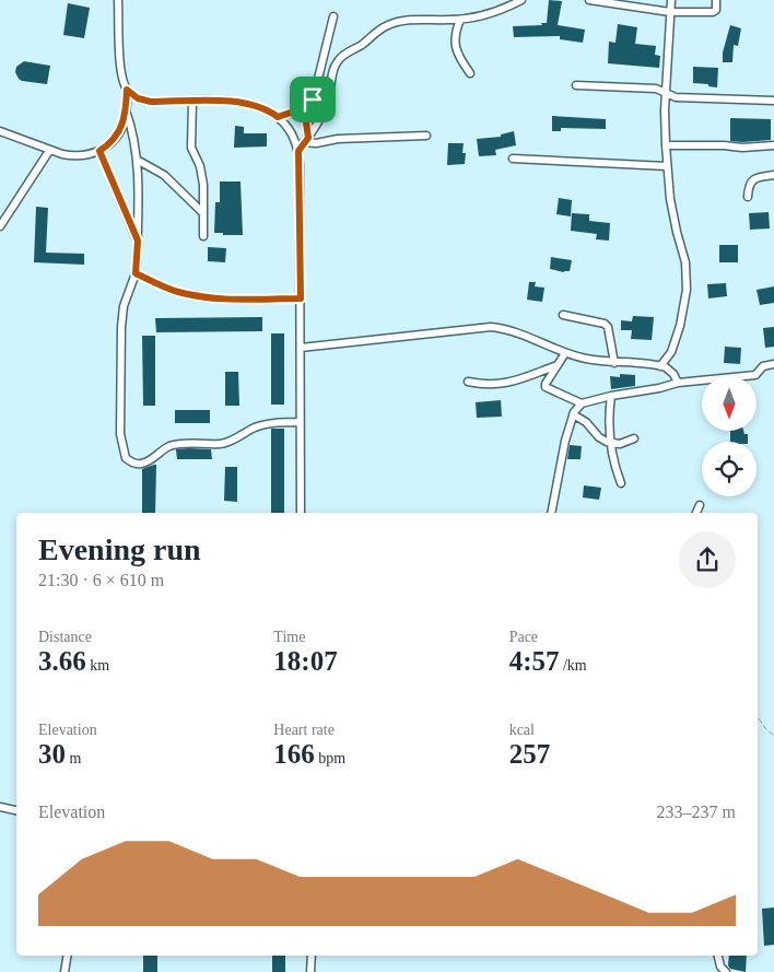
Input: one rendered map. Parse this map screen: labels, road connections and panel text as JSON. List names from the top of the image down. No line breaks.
{"north":"bottom","page":{"heading":["Evening run","21:30 · 6 × 610 m"],"stats":[["Distance","3.66 km"],["Time","18:07"],["Pace","4:57 /km"],["Elevation","30 m"],["Heart rate","166 bpm"],["kcal","257"]],"chart":["Elevation","233–237 m"]}}
